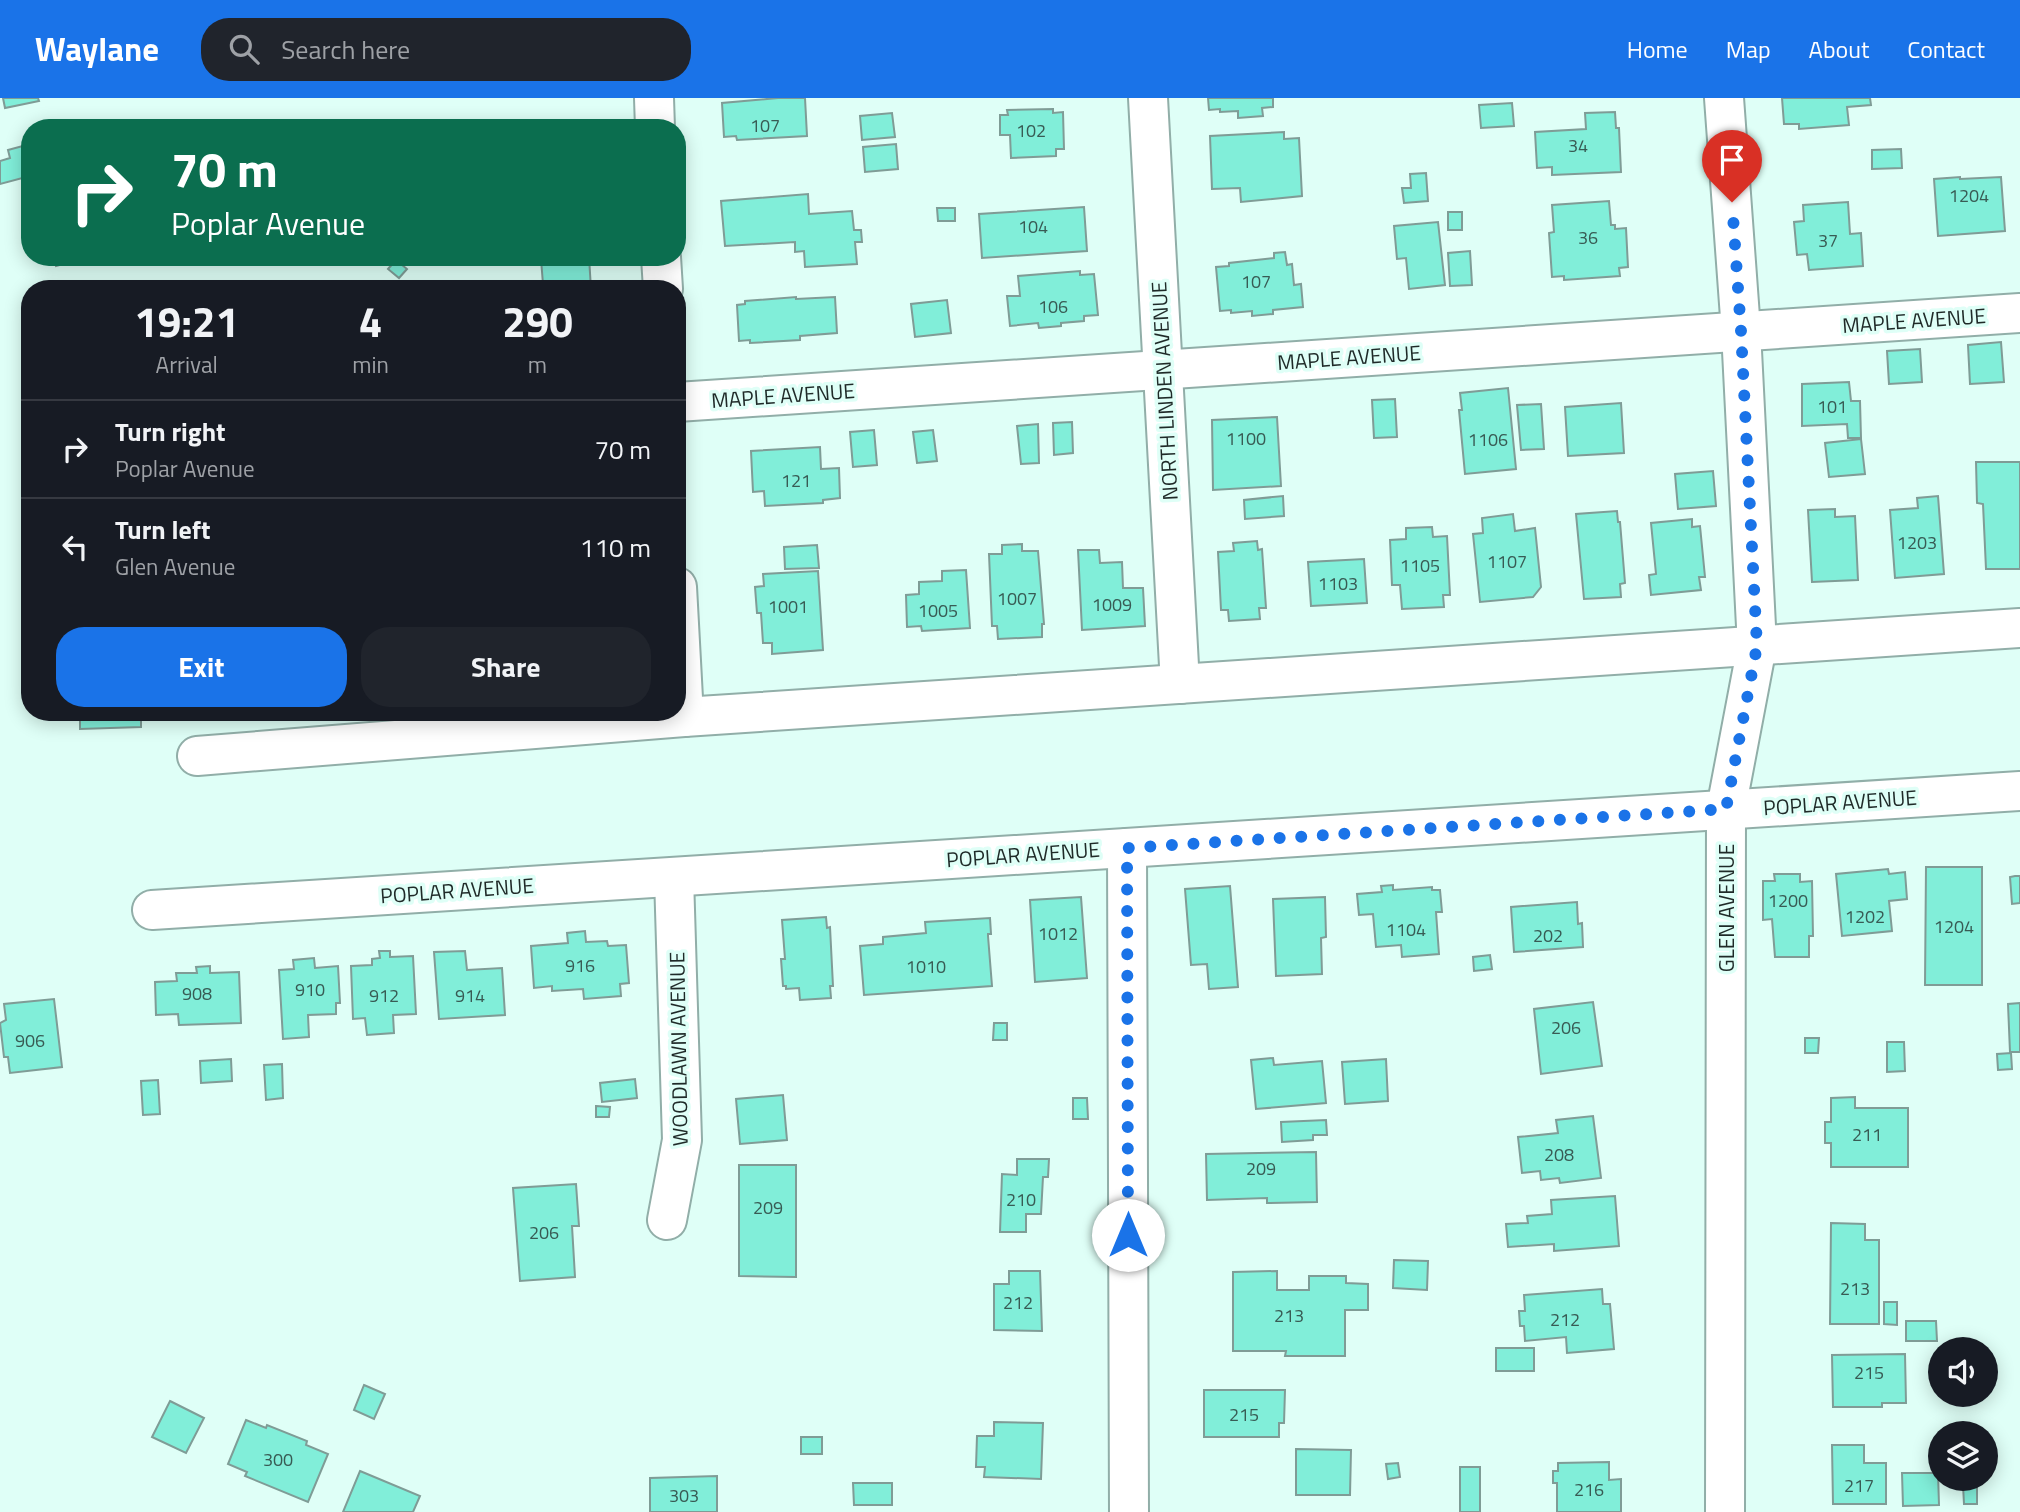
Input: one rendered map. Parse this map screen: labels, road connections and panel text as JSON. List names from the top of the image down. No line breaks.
{"streets":{"street":["MAPLE AVENUE","NORTH LINDEN AVENUE","POPLAR AVENUE","GLEN AVENUE","WOODLAWN AVENUE"]},"crossings":[["MAPLE AVENUE","NORTH LINDEN AVENUE"],["MAPLE AVENUE","GLEN AVENUE"],["POPLAR AVENUE","GLEN AVENUE"],["POPLAR AVENUE","WOODLAWN AVENUE"]],"house_numbers":["107","102","34","1204","104","36","37","107","106","101","1100","1106","121","1203","1107","1105","1103","1007","1009","1001","1005","1200","1202","1204","1104","1012","202","916","1010","910","908","912","914","206","906","211","208","209","210","209","206","213","212","213","212","215","215","300","217","216","303"],"page":{"header":"Waylane","search":"Search here","nav":["Home","Map","About","Contact"],"turn":["70 m","Poplar Avenue"],"eta":["19:21","Arrival","4","min","290","m"],"list":[{"name":"Turn right","note":"Poplar Avenue","value":"70 m"},{"name":"Turn left","note":"Glen Avenue","value":"110 m"}],"buttons":["Exit","Share"]}}
